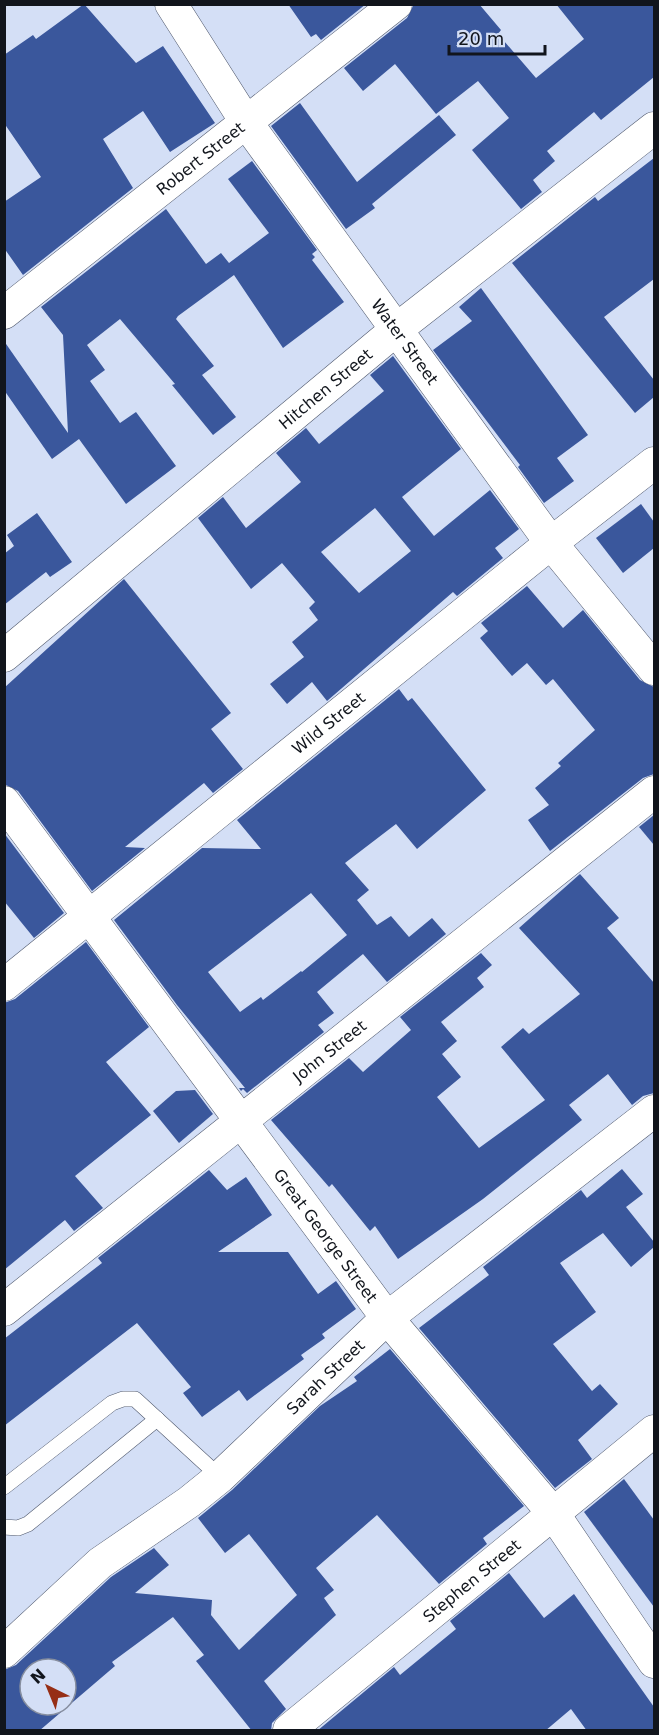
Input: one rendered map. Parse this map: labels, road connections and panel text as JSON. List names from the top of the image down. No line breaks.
{"streets":{"street":["Robert Street","Water Street","Hitchen Street","Wild Street","John Street","Great George Street","Sarah Street","Stephen Street"]},"crossings":[["Robert Street","Water Street"],["Water Street","Hitchen Street"],["Water Street","Wild Street"],["Wild Street","Great George Street"],["John Street","Great George Street"],["Great George Street","Sarah Street"],["Great George Street","Stephen Street"]],"scale_bar":"20 m","north":"top left"}
